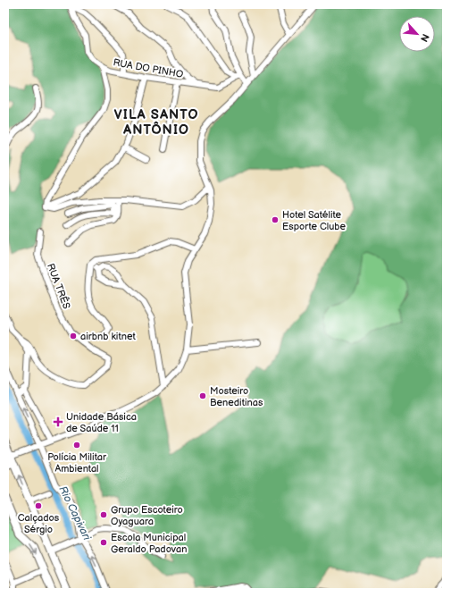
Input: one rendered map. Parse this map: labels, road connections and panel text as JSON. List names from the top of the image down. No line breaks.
{"streets":{"street":["RUA DO PINHO","RUA TRÊS"]},"districts":["VILA SANTO ANTÔNIO"],"water":["Rio Capivari"],"places":{"other":["Hotel Satélite Esporte Clube","airbnb kitnet","Mosteiro Beneditinas","Polícia Militar Ambiental","Calçados Sérgio","Grupo Escoteiro Oyaguara","Escola Municipal Geraldo Padovan"],"health":["Unidade Básica de Saúde 11"]},"north":"bottom right"}
